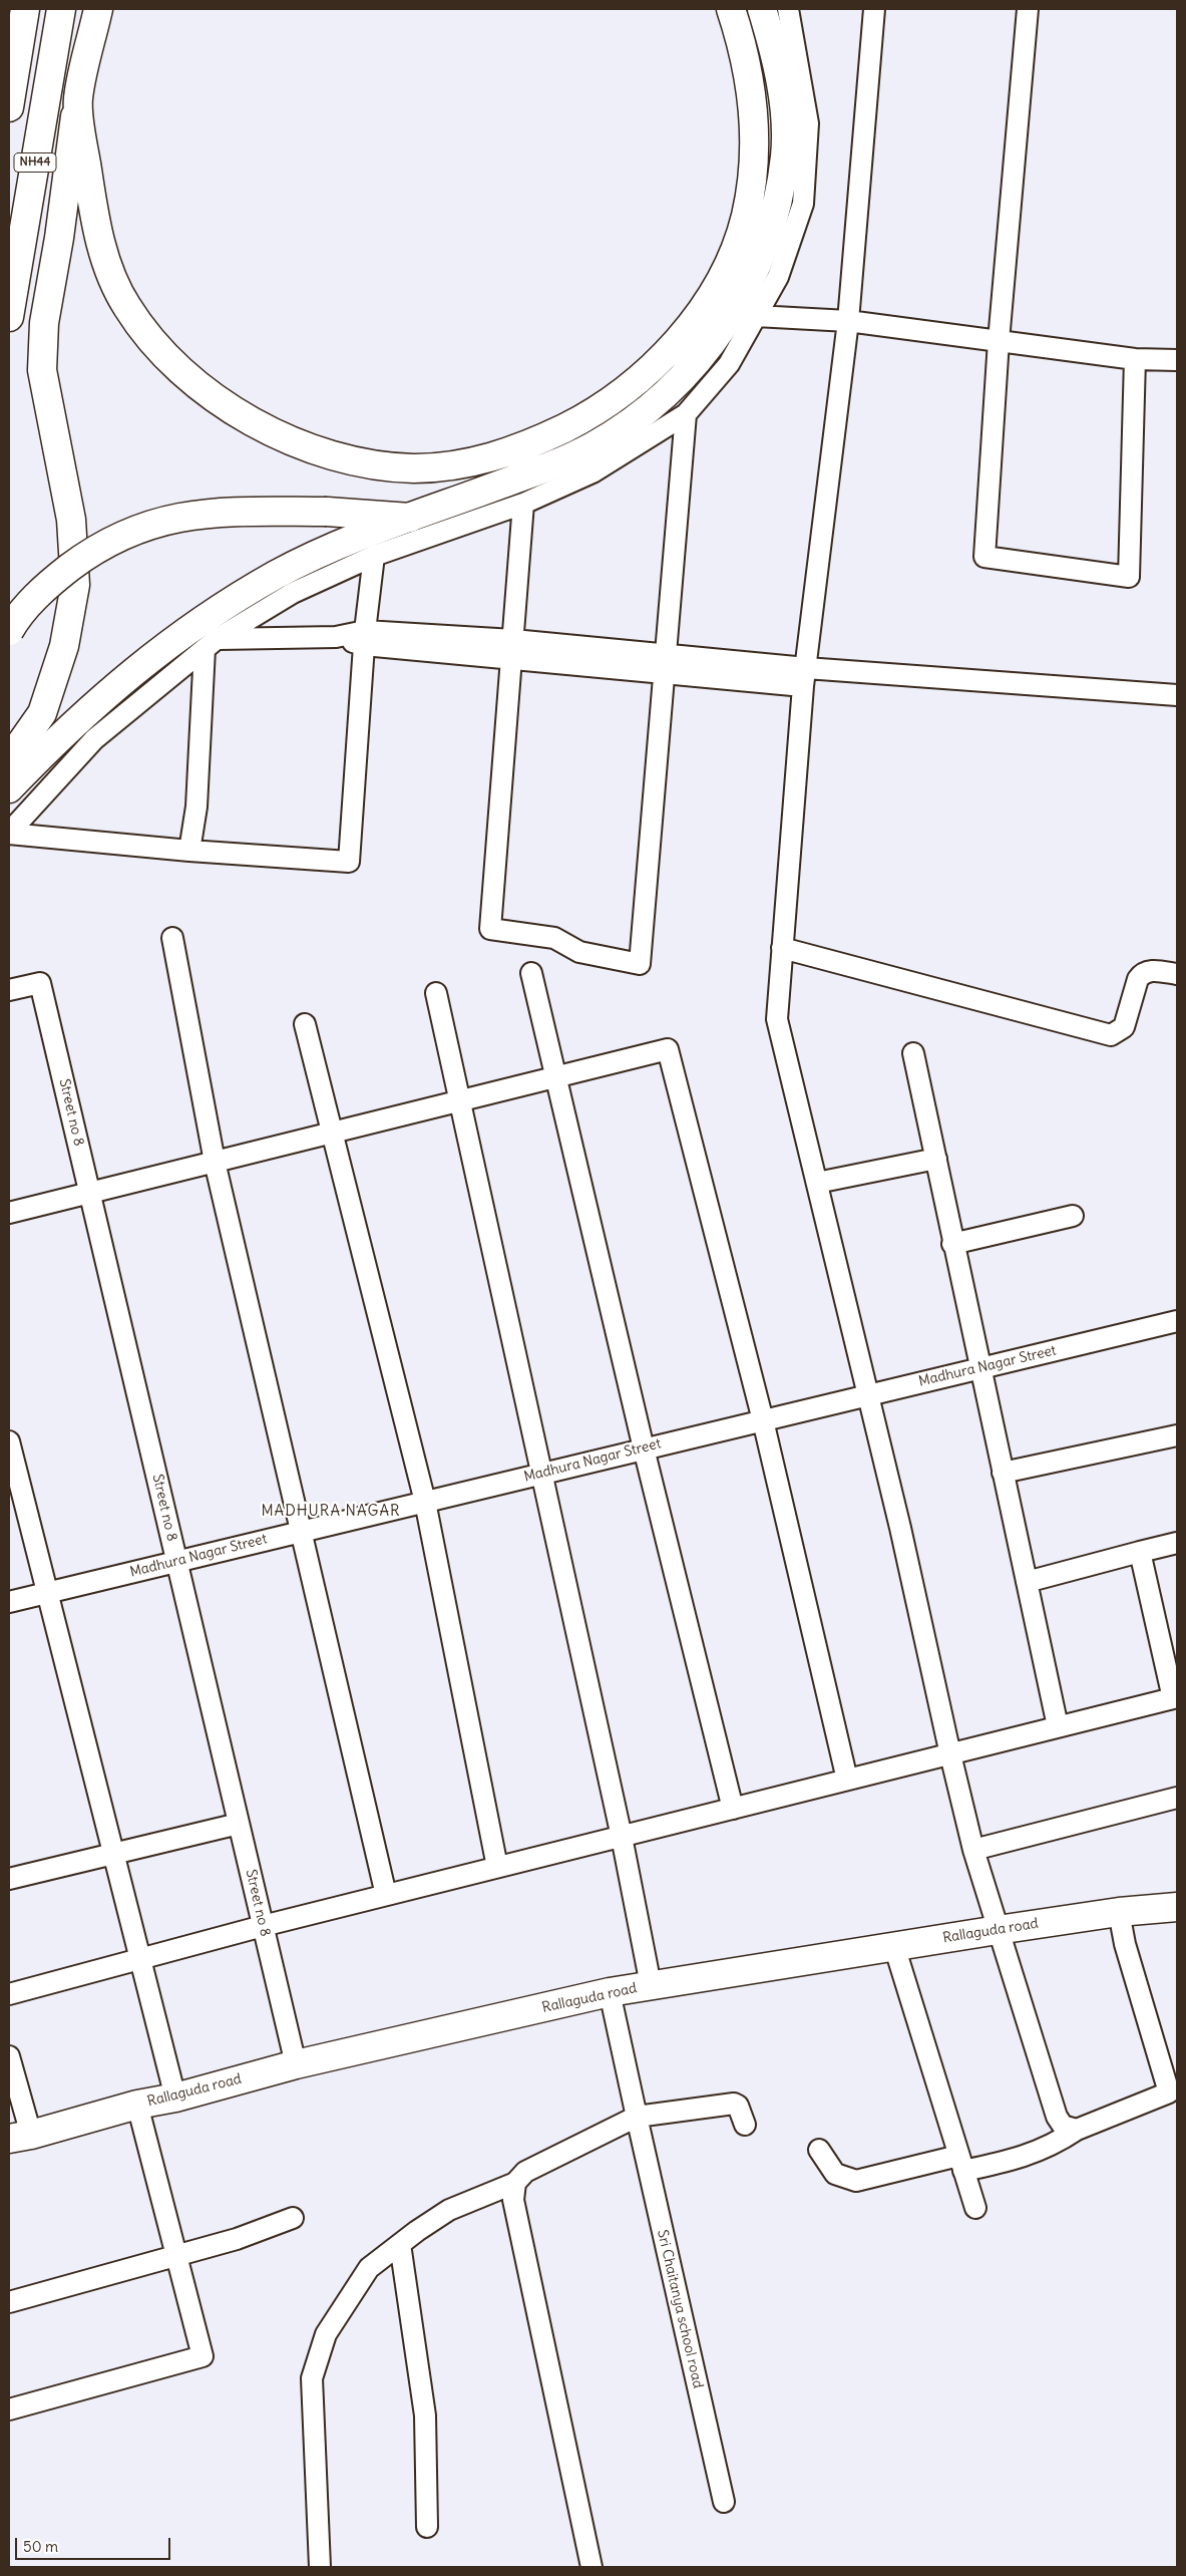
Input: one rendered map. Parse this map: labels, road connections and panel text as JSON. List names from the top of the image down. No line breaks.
{"streets":{"main road":["NH44","Rallaguda road"],"street":["Street no 8","Madhura Nagar Street","Sri Chaitanya school road"]},"crossings":[["Street no 8","Madhura Nagar Street"],["Street no 8","Rallaguda road"],["Rallaguda road","Sri Chaitanya school road"]],"districts":["MADHURA NAGAR"],"scale_bar":"50 m"}
